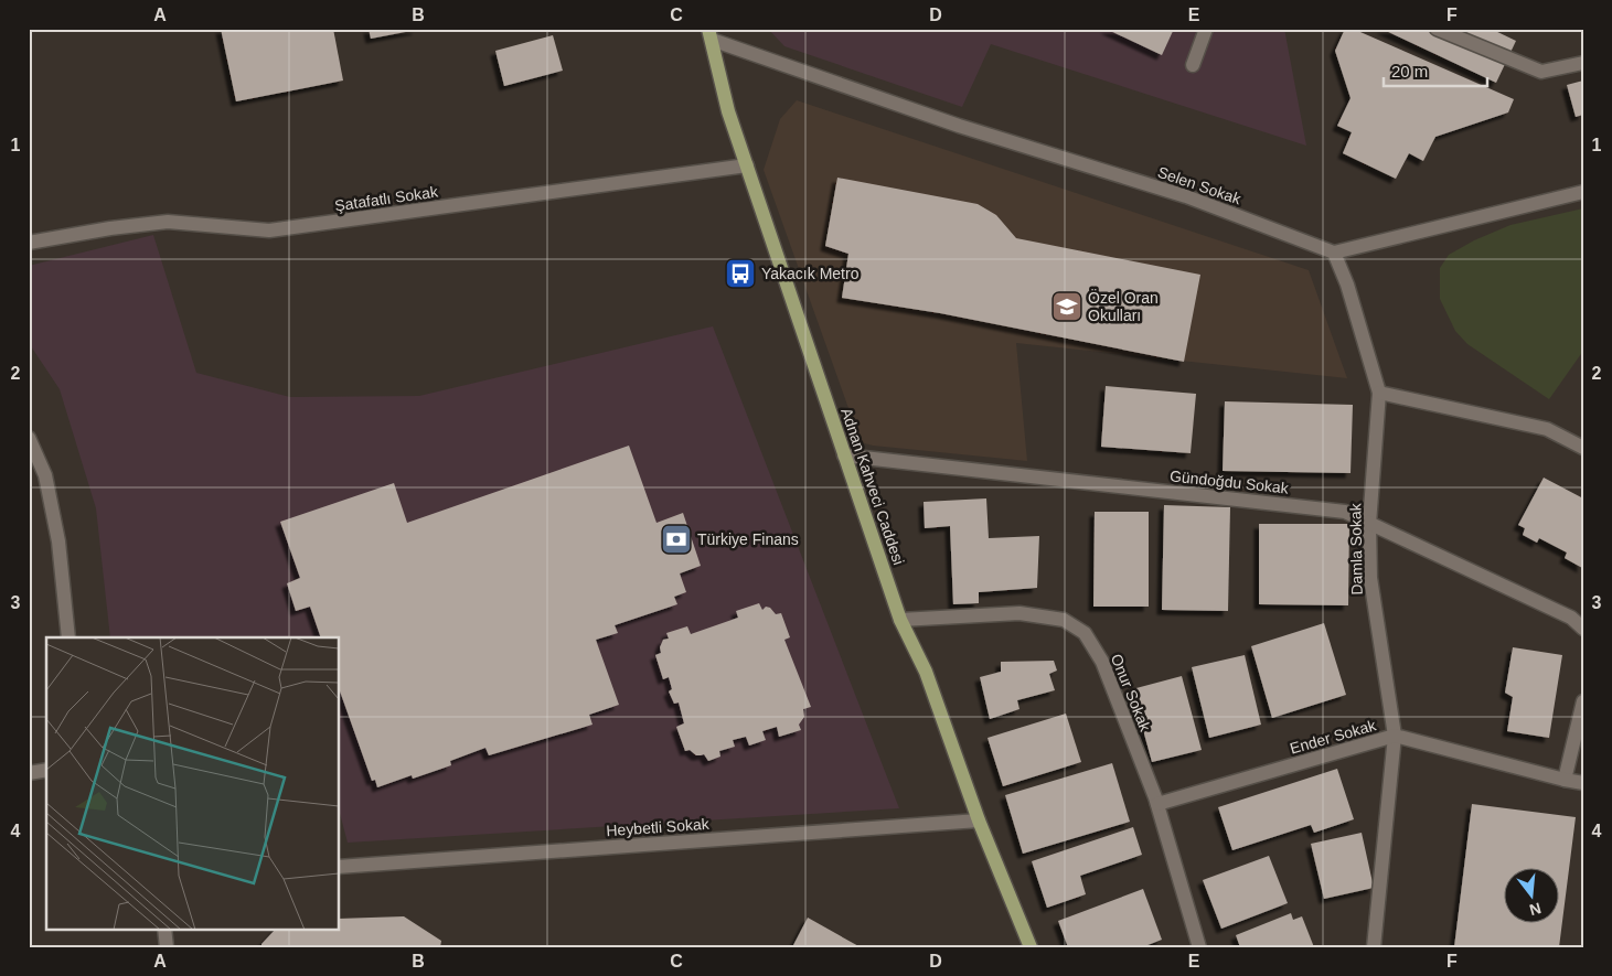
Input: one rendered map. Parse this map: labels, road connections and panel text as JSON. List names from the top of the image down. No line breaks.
{"streets":{"main road":["Adnan Kahveci Caddesi"],"street":["Selen Sokak","Şatafatlı Sokak","Gündoğdu Sokak","Damla Sokak","Onur Sokak","Ender Sokak","Heybetli Sokak"]},"crossings":[["Selen Sokak","Adnan Kahveci Caddesi"],["Şatafatlı Sokak","Adnan Kahveci Caddesi"],["Gündoğdu Sokak","Adnan Kahveci Caddesi"],["Gündoğdu Sokak","Damla Sokak"],["Adnan Kahveci Caddesi","Onur Sokak"],["Adnan Kahveci Caddesi","Heybetli Sokak"],["Damla Sokak","Ender Sokak"],["Onur Sokak","Ender Sokak"]],"places":{"bus stop":["Yakacık Metro"],"school or university":["Özel Oran Okulları"],"bank":["Türkiye Finans"]},"scale_bar":"20 m","north":"bottom","grid":{"columns":["A","B","C","D","E","F"],"rows":["1","2","3","4"]}}
